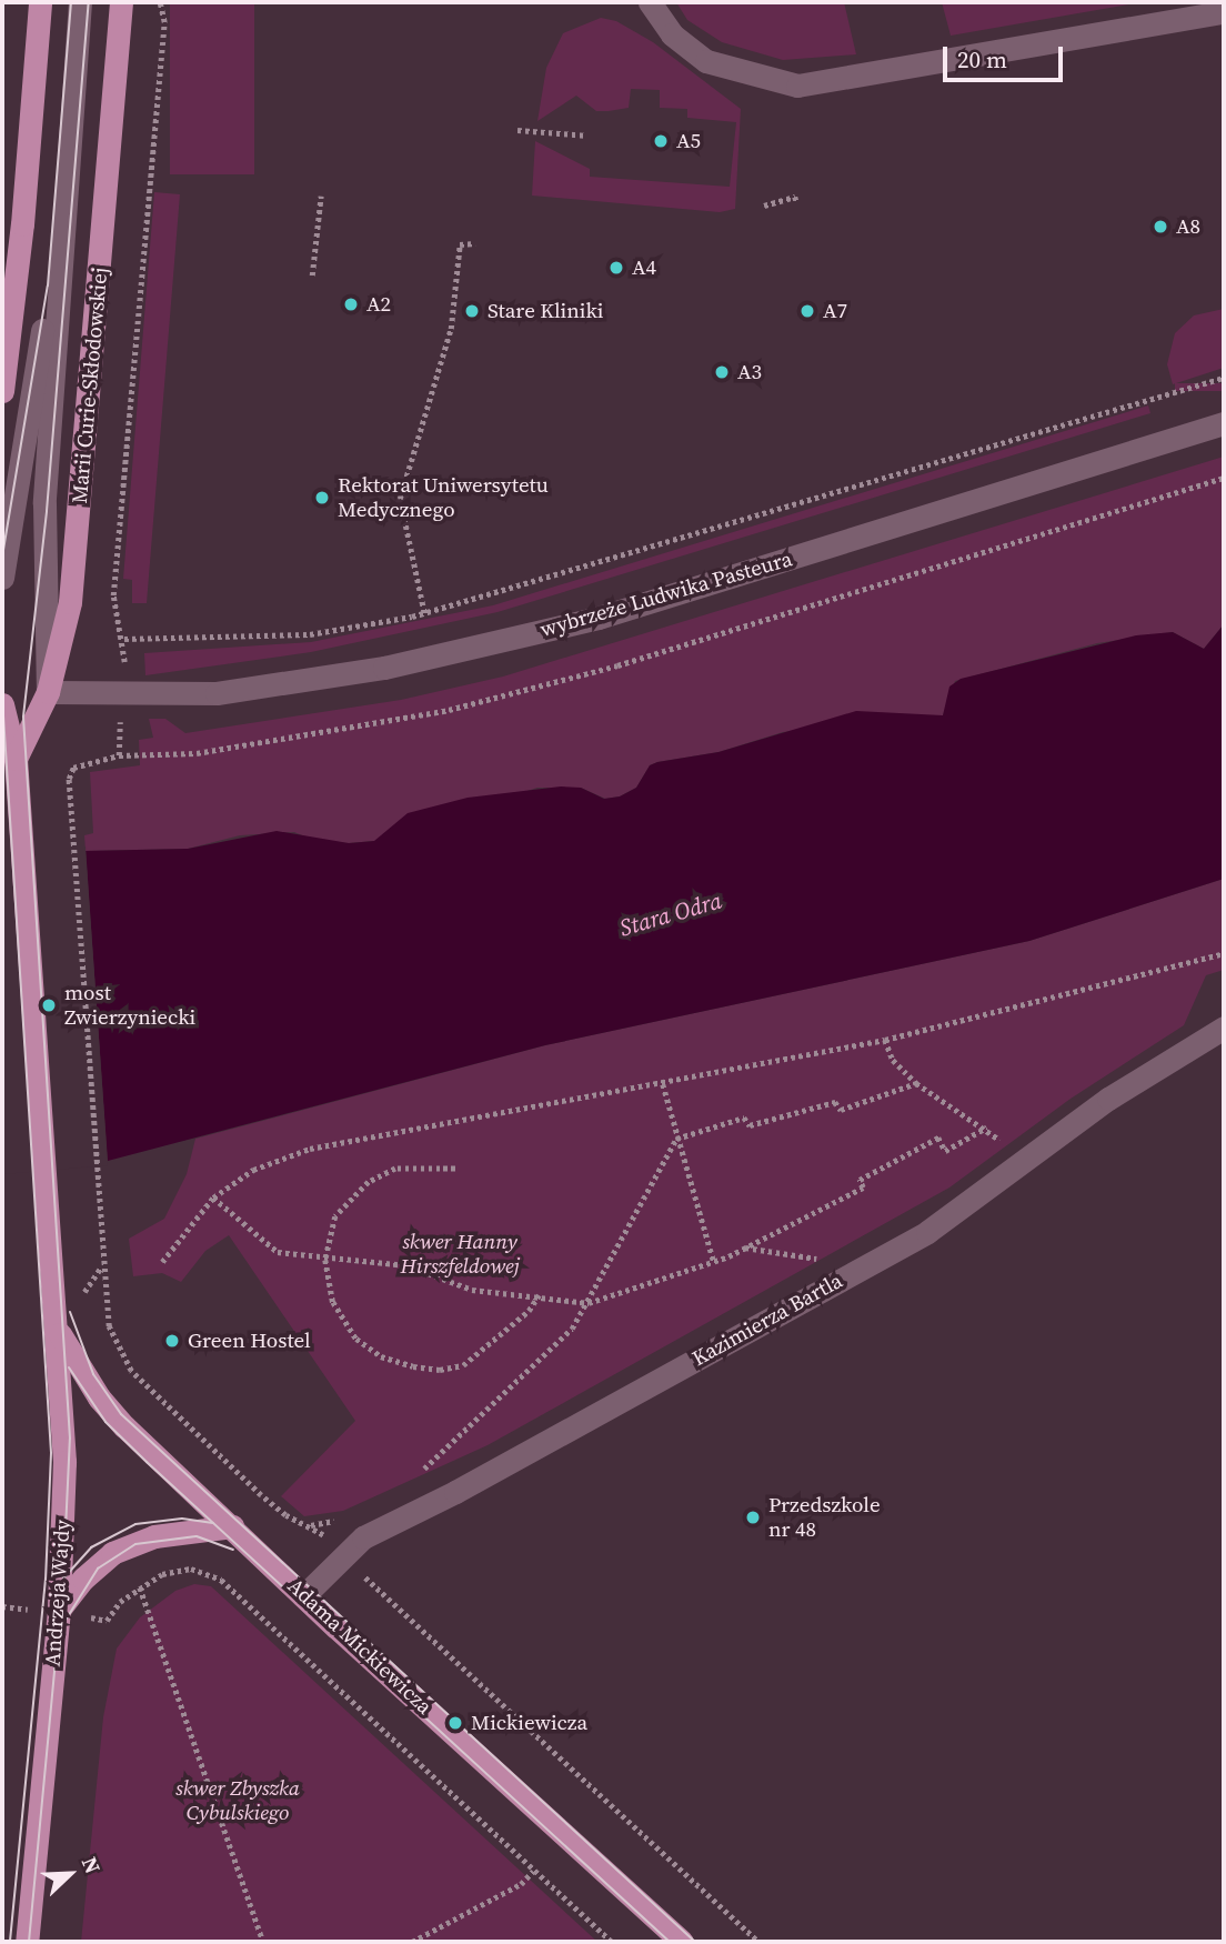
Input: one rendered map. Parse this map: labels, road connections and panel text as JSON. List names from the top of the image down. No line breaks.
{"streets":{"main road":["Marii Curie-Skłodowskiej","Andrzeja Wajdy","Adama Mickiewicza"],"street":["wybrzeże Ludwika Pasteura","Kazimierza Bartla"]},"crossings":[["Marii Curie-Skłodowskiej","wybrzeże Ludwika Pasteura"],["Marii Curie-Skłodowskiej","Andrzeja Wajdy"],["Kazimierza Bartla","Adama Mickiewicza"],["Andrzeja Wajdy","Adama Mickiewicza"]],"water":["Stara Odra"],"parks":["skwer Hanny Hirszfeldowej","skwer Zbyszka Cybulskiego"],"places":["A5","A8","A4","A2","Stare Kliniki","A7","A3","Rektorat Uniwersytetu Medycznego","most Zwierzyniecki","Green Hostel","Przedszkole nr 48","Mickiewicza"],"scale_bar":"20 m","north":"top right"}
